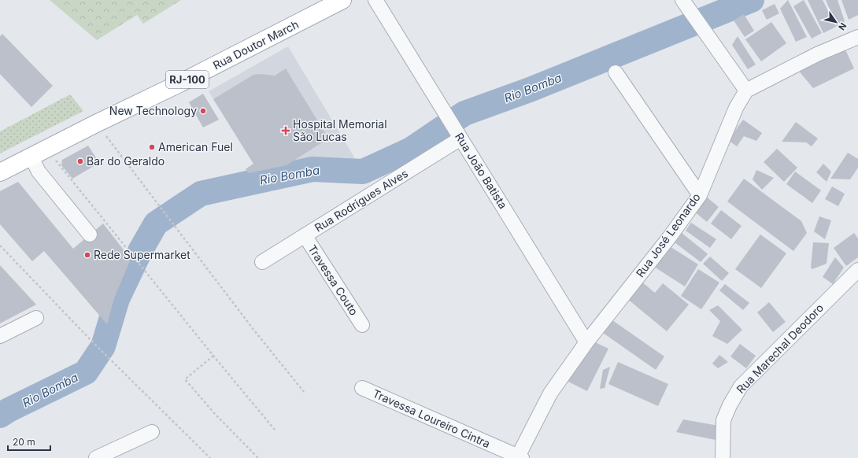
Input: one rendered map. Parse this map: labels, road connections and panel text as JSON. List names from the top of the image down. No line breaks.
{"streets":{"main road":["Rua Doutor March","RJ-100"],"street":["Rua João Batista","Rua Rodrigues Alves","Rua José Leonardo","Travessa Couto","Rua Marechal Deodoro","Travessa Loureiro Cintra"]},"crossings":[["Rua João Batista","Rua Rodrigues Alves"],["Rua João Batista","Rua José Leonardo"],["Rua Rodrigues Alves","Travessa Couto"],["Rua José Leonardo","Travessa Loureiro Cintra"]],"water":["Rio Bomba"],"places":{"other":["New Technology","American Fuel","Bar do Geraldo","Rede Supermarket"],"health":["Hospital Memorial São Lucas"]},"scale_bar":"20 m","north":"bottom right"}
